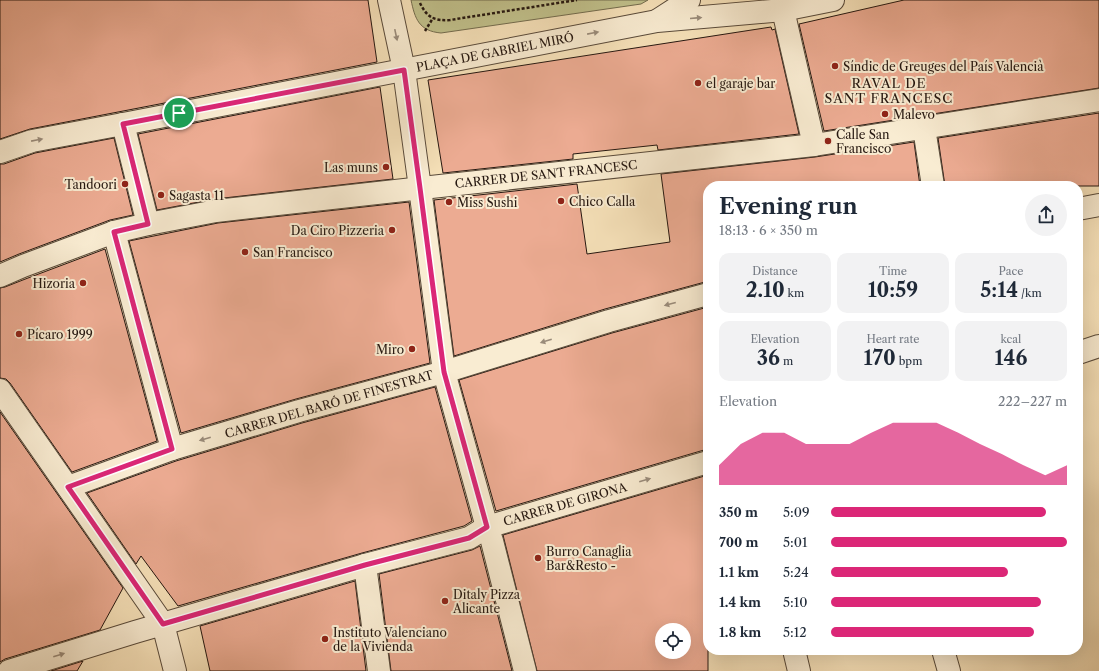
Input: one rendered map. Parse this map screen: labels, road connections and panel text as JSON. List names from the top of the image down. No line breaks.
{"streets":{"street":["PLAÇA DE GABRIEL MIRÓ","CARRER DE SANT FRANCESC","CARRER DEL BARÓ DE FINESTRAT","CARRER DE GIRONA"]},"one_way":["CARRER DEL BARÓ DE FINESTRAT","CARRER DE GIRONA"],"districts":["RAVAL DE SANT FRANCESC"],"places":["Síndic de Greuges del País Valencià","el garaje bar","Malevo","Calle San Francisco","Las muns","Tandoori","Sagasta 11","Chico Calla","Miss Sushi","Da Ciro Pizzeria","San Francisco","Hizoria","Pícaro 1999","Miro","Burro Canaglia Bar&Resto -","Ditaly Pizza Alicante","Instituto Valenciano de la Vivienda"],"page":{"heading":["Evening run","18:13 · 6 × 350 m"],"stats":[["Distance","2.10 km"],["Time","10:59"],["Pace","5:14 /km"],["Elevation","36 m"],["Heart rate","170 bpm"],["kcal","146"]],"chart":["Elevation","222–227 m"],"list":[{"name":"350 m","note":"5:09"},{"name":"700 m","note":"5:01"},{"name":"1.1 km","note":"5:24"},{"name":"1.4 km","note":"5:10"},{"name":"1.8 km","note":"5:12"}]}}
